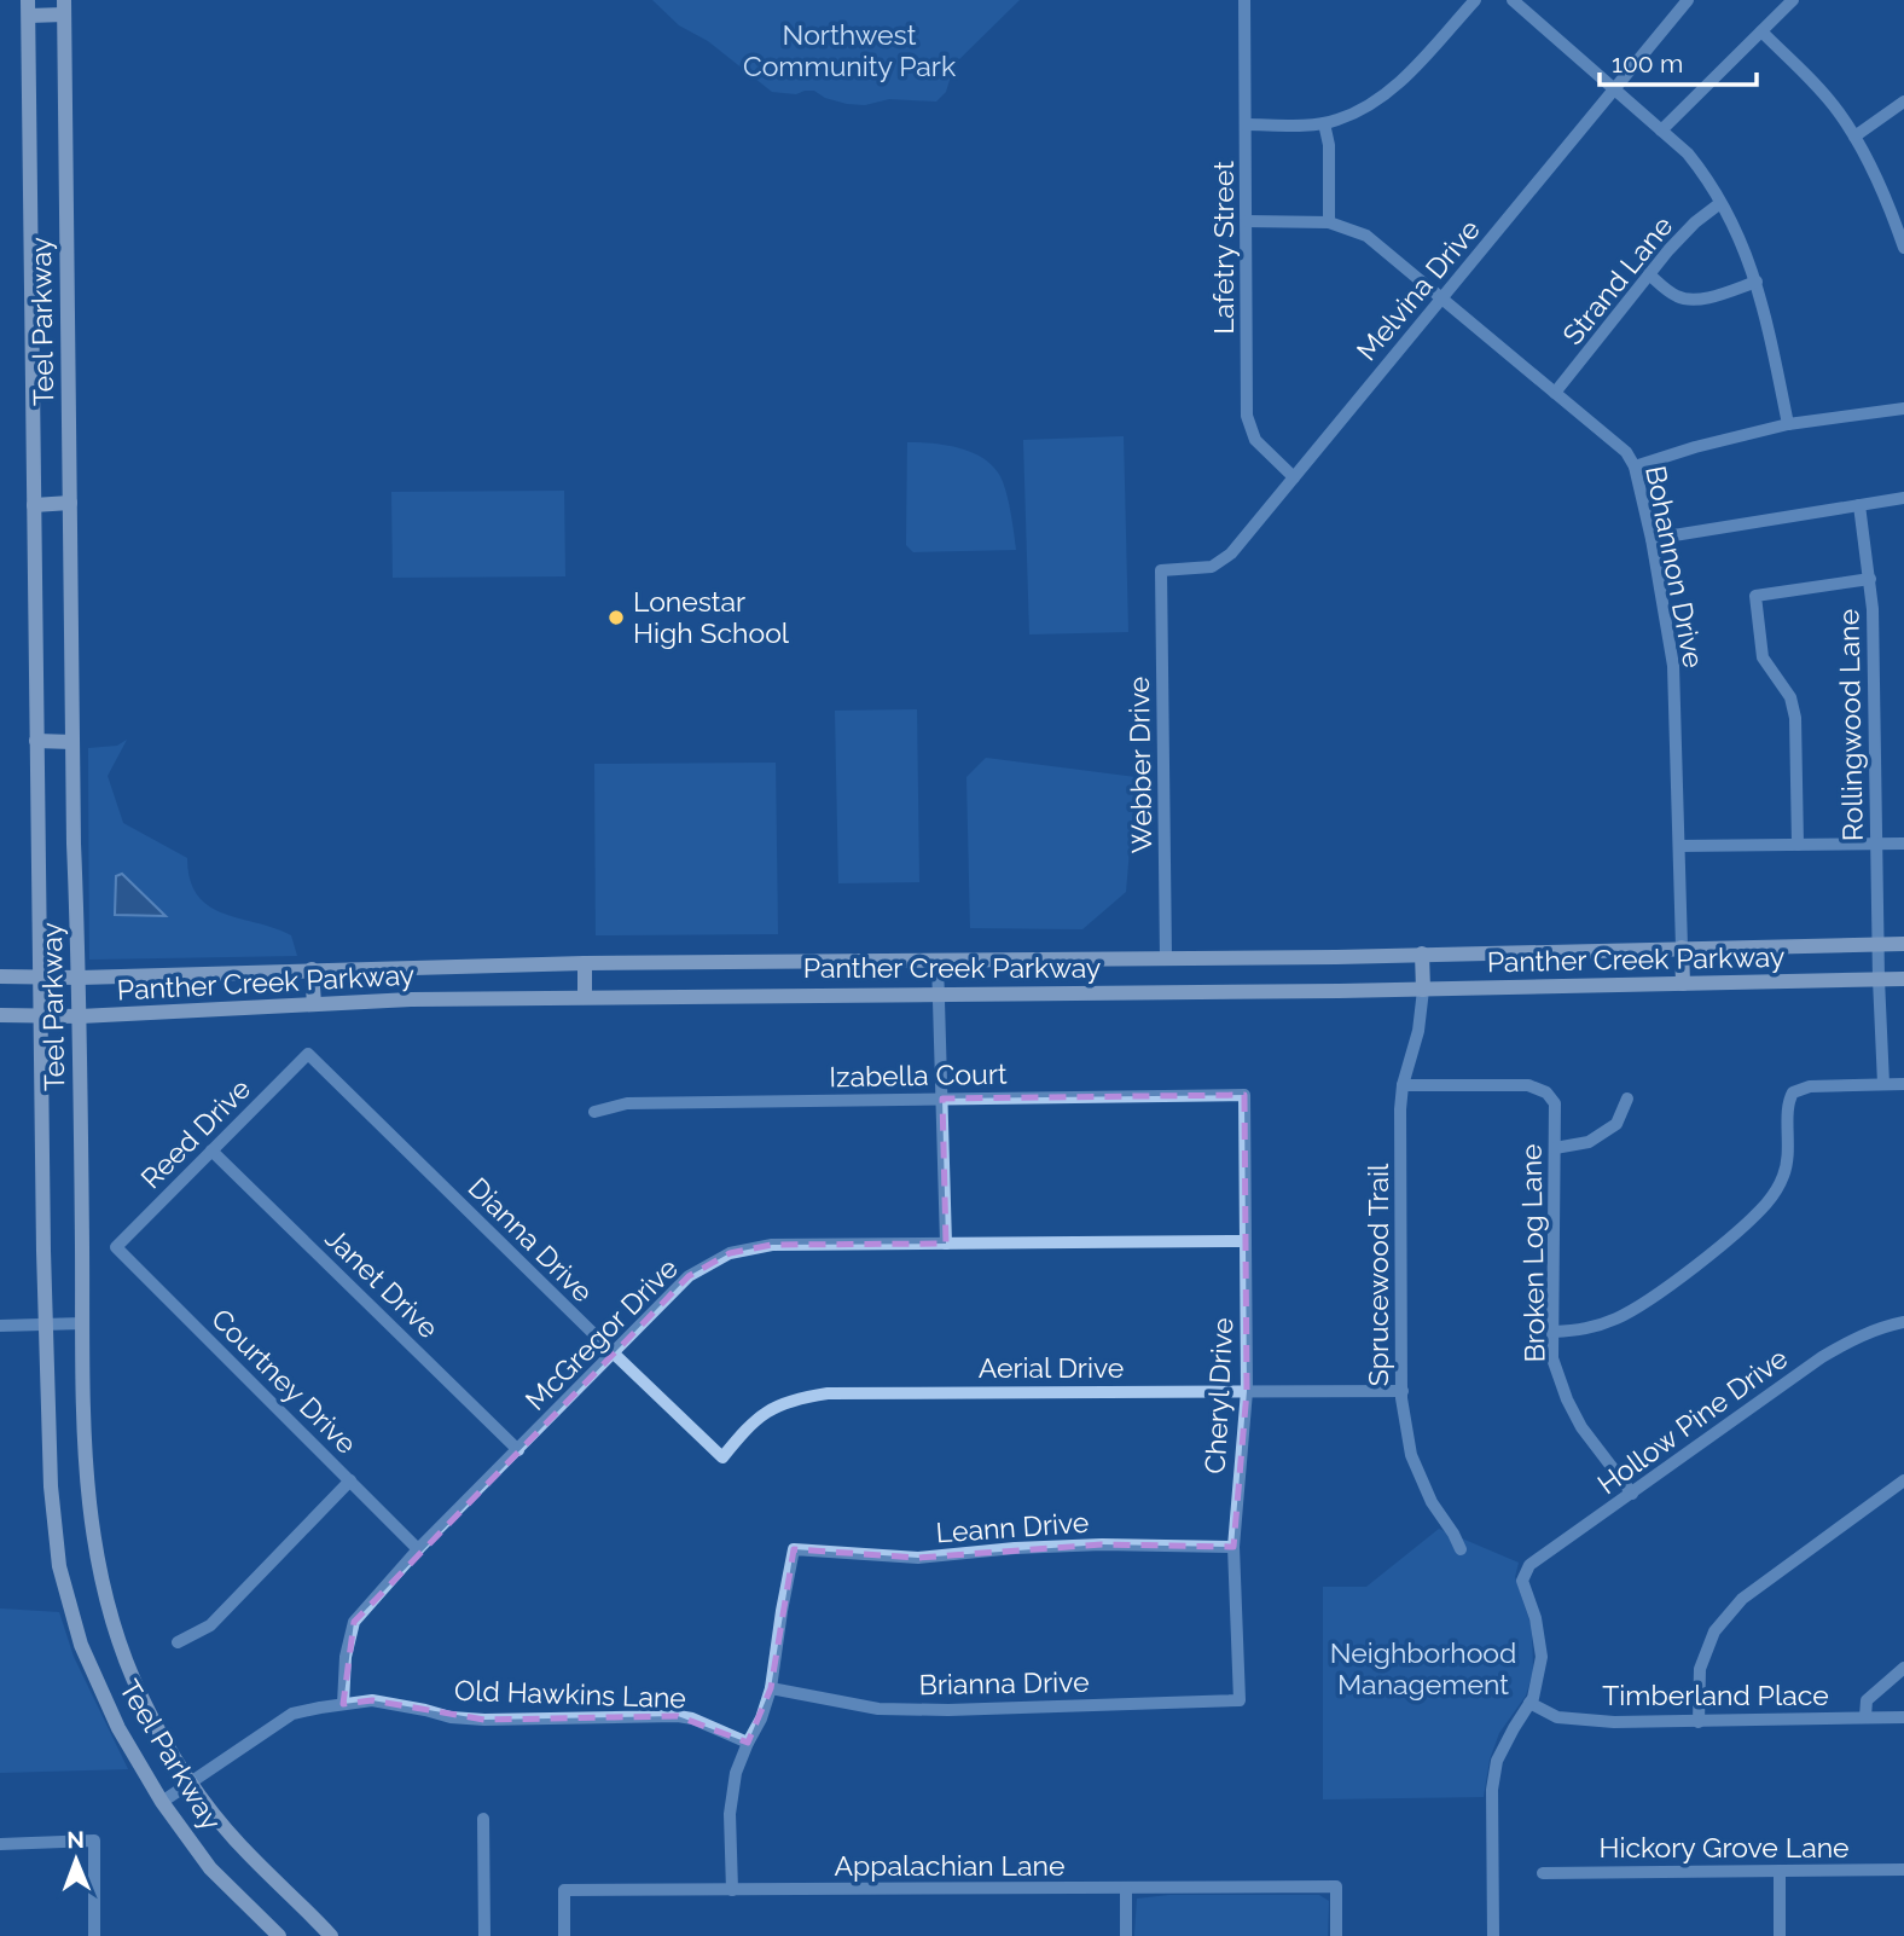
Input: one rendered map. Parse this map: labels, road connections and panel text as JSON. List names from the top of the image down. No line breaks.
{"streets":{"main road":["Teel Parkway","Panther Creek Parkway"],"street":["Lafetry Street","Strand Lane","Melvina Drive","Bohannon Drive","Rollingwood Lane","Webber Drive","Izabella Court","Reed Drive","Dianna Drive","Broken Log Lane","Sprucewood Trail","Janet Drive","McGregor Drive","Aerial Drive","Courtney Drive","Cheryl Drive","Hollow Pine Drive","Leann Drive","Brianna Drive","Old Hawkins Lane","Timberland Place","Hickory Grove Lane","Appalachian Lane"]},"crossings":[["Lafetry Street","Melvina Drive"],["Lafetry Street","Bohannon Drive"],["Strand Lane","Bohannon Drive"],["Melvina Drive","Bohannon Drive"],["Melvina Drive","Webber Drive"],["Teel Parkway","Panther Creek Parkway"],["Teel Parkway","Old Hawkins Lane"],["Bohannon Drive","Panther Creek Parkway"],["Rollingwood Lane","Panther Creek Parkway"],["Webber Drive","Panther Creek Parkway"],["Panther Creek Parkway","Sprucewood Trail"],["Izabella Court","Cheryl Drive"],["Reed Drive","Dianna Drive"],["Reed Drive","Janet Drive"],["Reed Drive","Courtney Drive"],["Dianna Drive","McGregor Drive"],["Dianna Drive","Aerial Drive"],["Broken Log Lane","Sprucewood Trail"],["Broken Log Lane","Hollow Pine Drive"],["Sprucewood Trail","Aerial Drive"],["Janet Drive","McGregor Drive"],["McGregor Drive","Courtney Drive"],["McGregor Drive","Cheryl Drive"],["McGregor Drive","Old Hawkins Lane"],["Aerial Drive","Cheryl Drive"],["Cheryl Drive","Leann Drive"],["Cheryl Drive","Brianna Drive"],["Hollow Pine Drive","Timberland Place"],["Leann Drive","Brianna Drive"]],"parks":["Northwest Community Park","Neighborhood Management"],"places":["Lonestar High School"],"scale_bar":"100 m","north":"top"}
